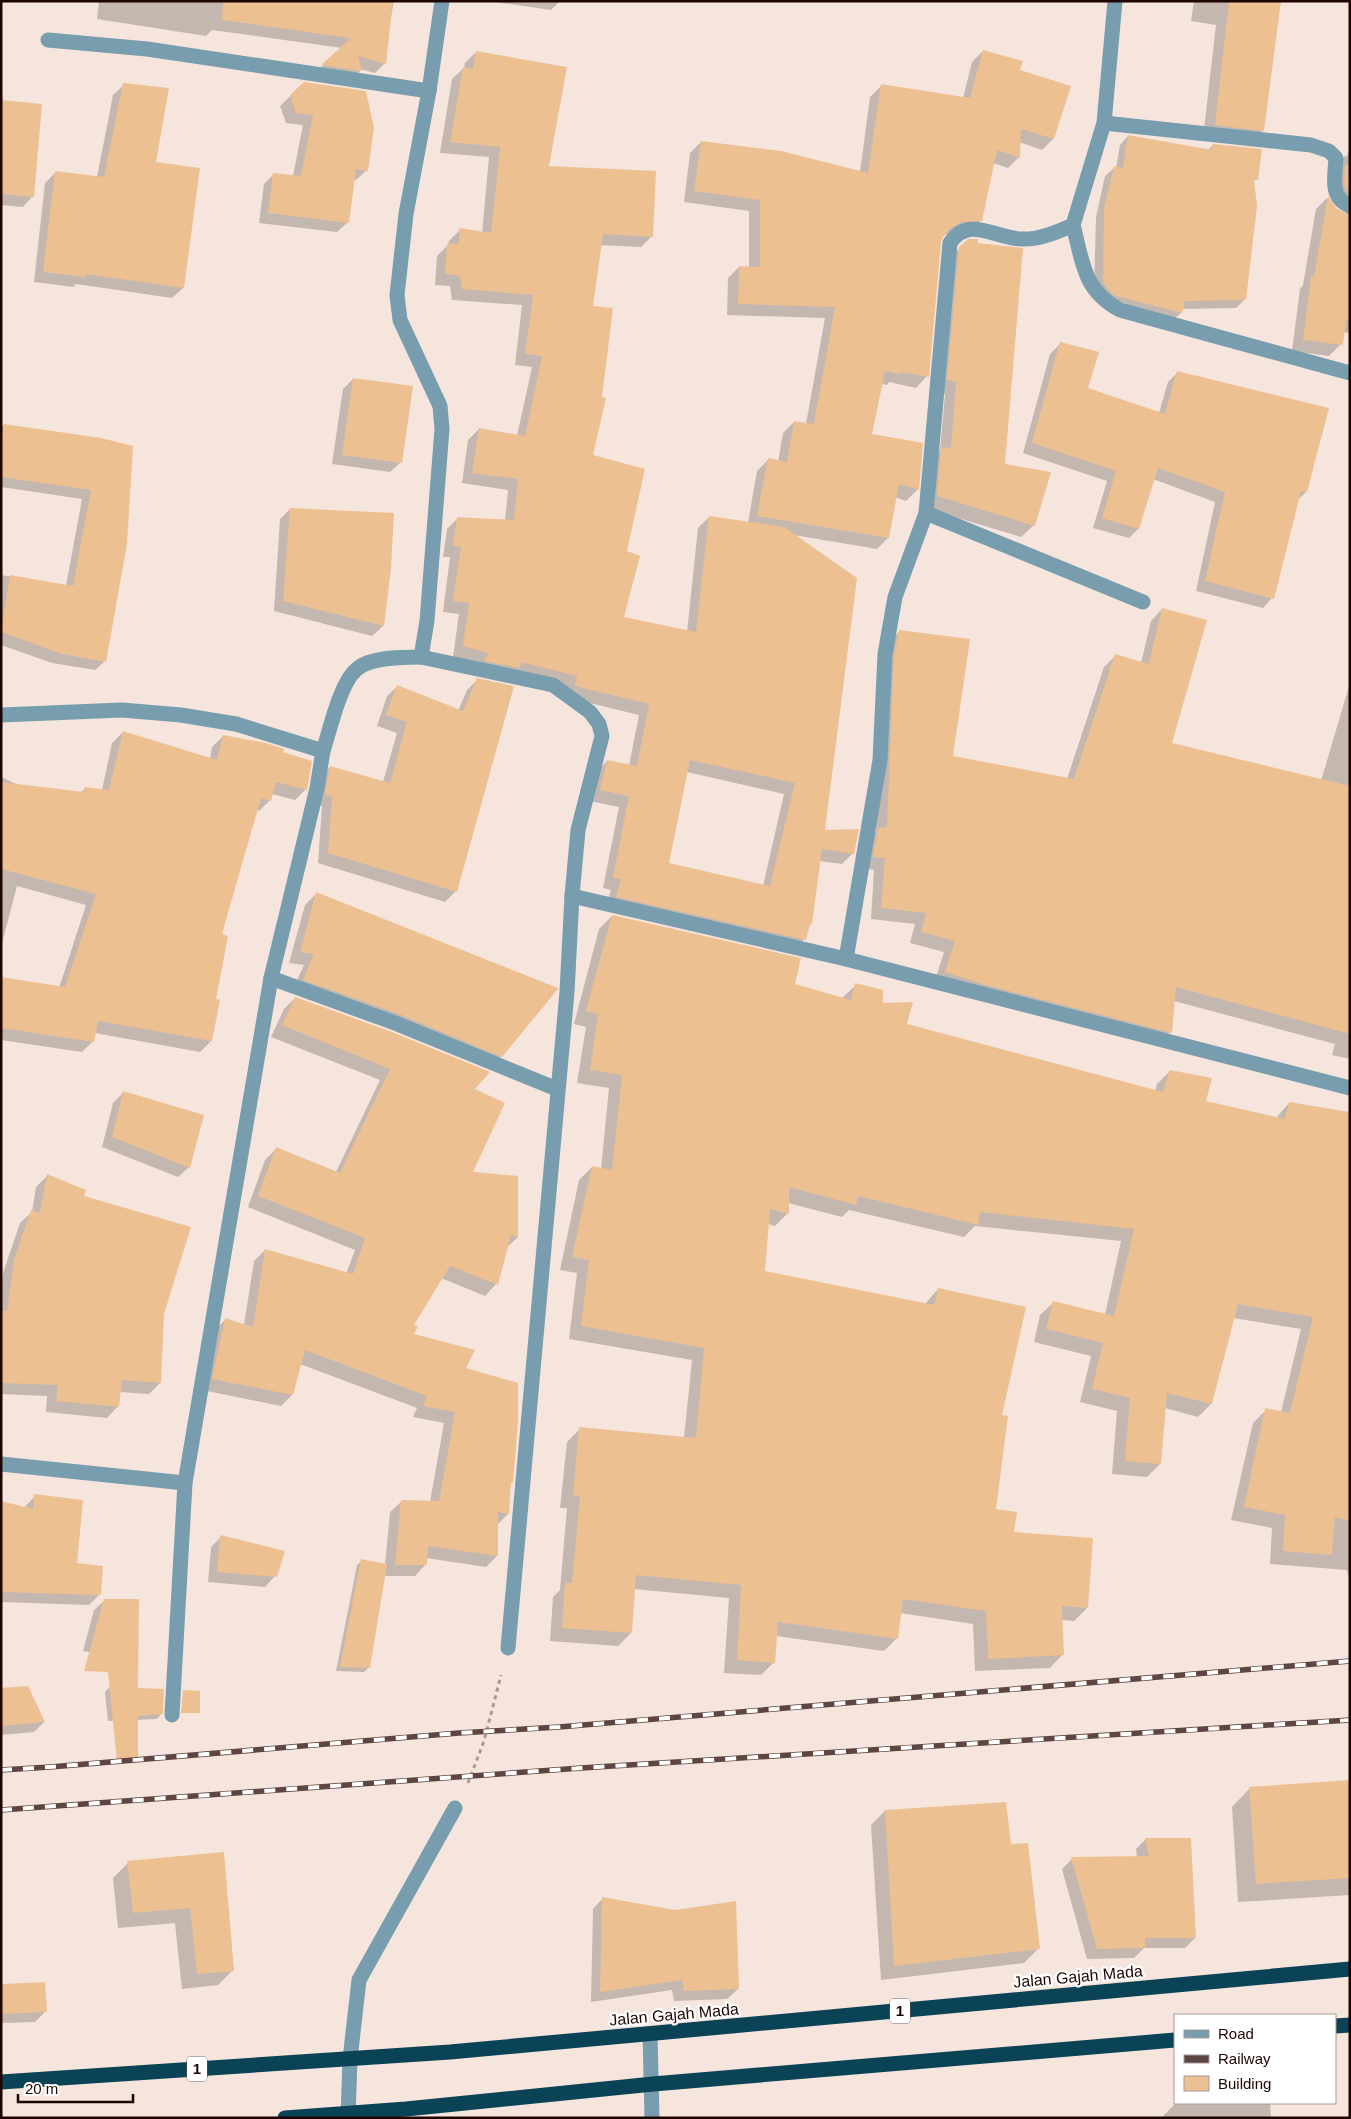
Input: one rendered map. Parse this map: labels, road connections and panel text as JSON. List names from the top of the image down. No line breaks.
{"streets":{"highway":["Jalan Gajah Mada","1"]},"legend":["Road","Railway","Building"],"scale_bar":"20 m"}
